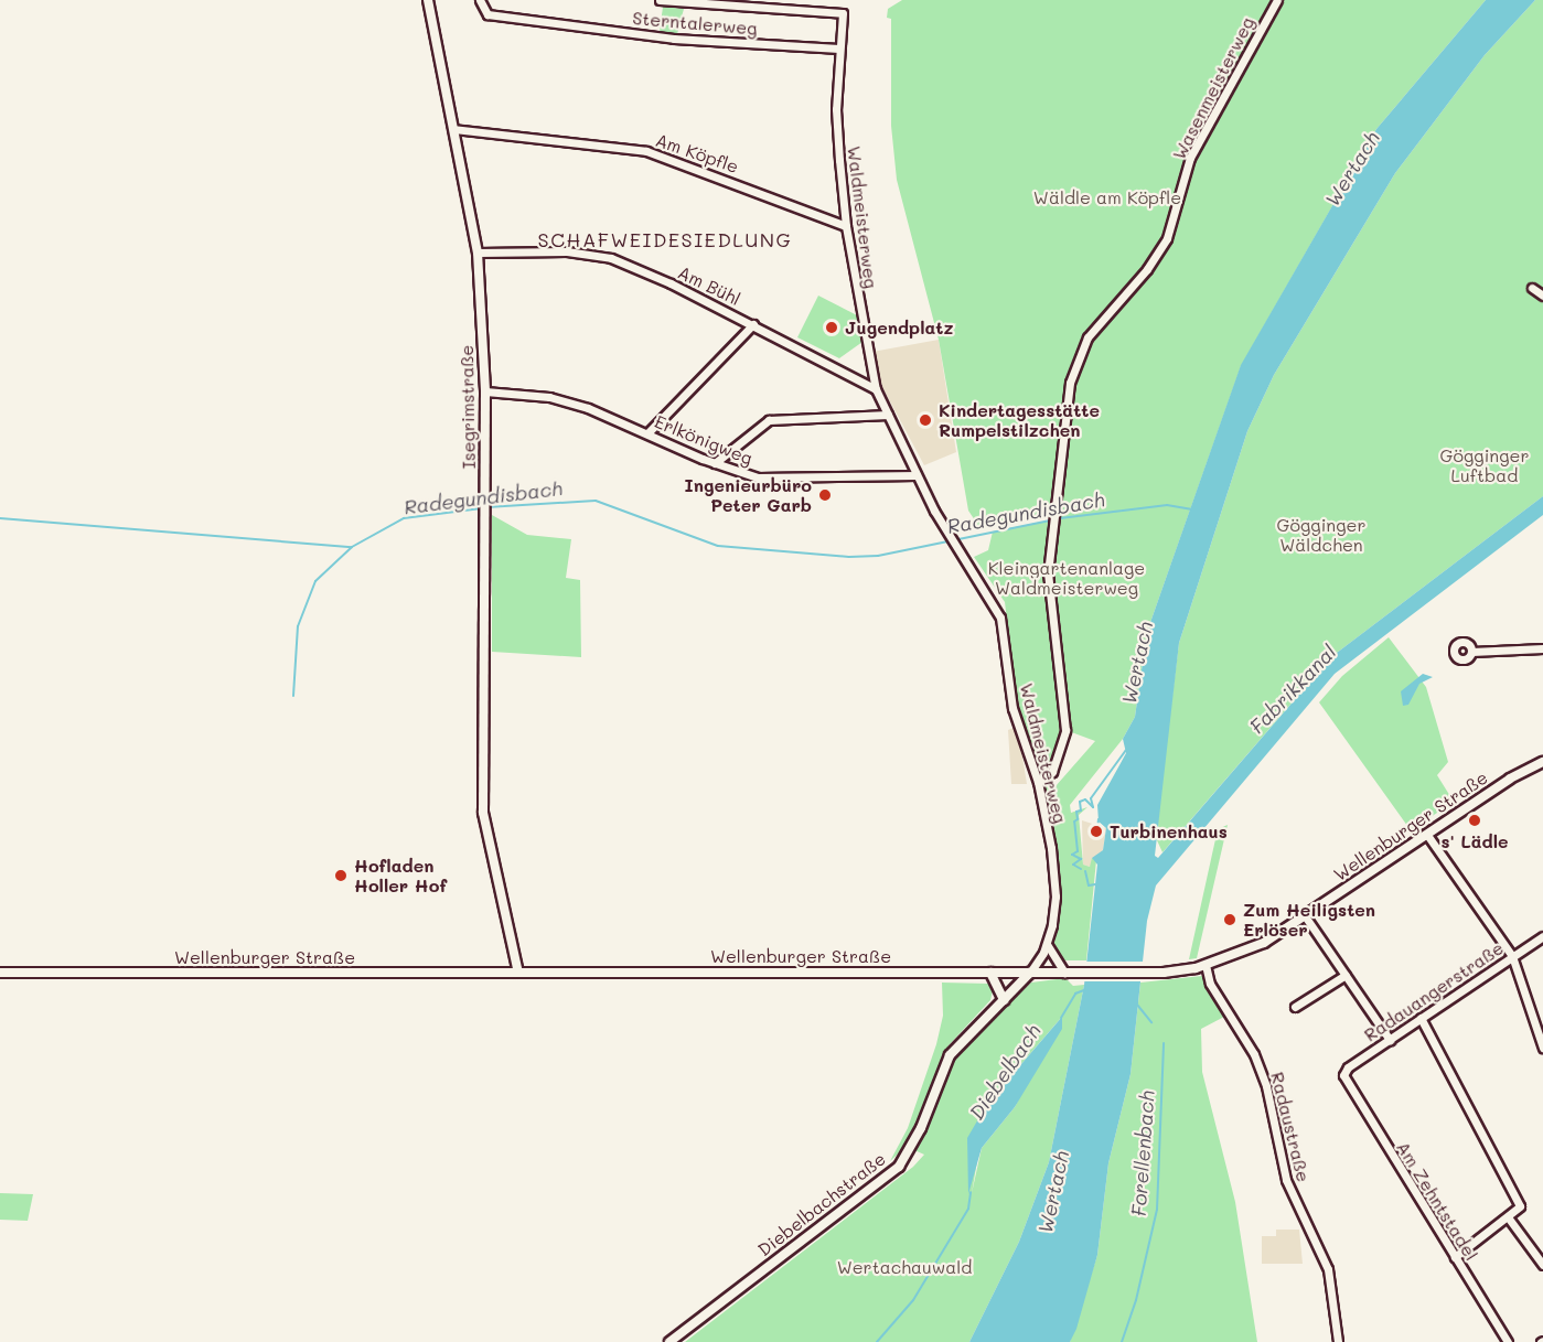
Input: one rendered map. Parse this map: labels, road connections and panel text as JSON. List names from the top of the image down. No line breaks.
{"streets":{"street":["Sterntalerweg","Wasenmeisterweg","Am Köpfle","Waldmeisterweg","Am Bühl","Isegrimstraße","Erlkönigweg","Wellenburger Straße","Radauangerstraße","Radaustraße","Am Zehntstadel","Diebelbachstraße"]},"crossings":[["Sterntalerweg","Waldmeisterweg"],["Wasenmeisterweg","Waldmeisterweg"],["Am Köpfle","Waldmeisterweg"],["Am Köpfle","Isegrimstraße"],["Waldmeisterweg","Am Bühl"],["Waldmeisterweg","Erlkönigweg"],["Waldmeisterweg","Wellenburger Straße"],["Waldmeisterweg","Diebelbachstraße"],["Am Bühl","Isegrimstraße"],["Isegrimstraße","Erlkönigweg"],["Isegrimstraße","Wellenburger Straße"],["Wellenburger Straße","Radaustraße"],["Wellenburger Straße","Diebelbachstraße"],["Radauangerstraße","Am Zehntstadel"]],"districts":["SCHAFWEIDESIEDLUNG"],"water":["Wertach","Radegundisbach","Fabrikkanal","Diebelbach","Forellenbach"],"parks":["Wäldle am Köpfle","Gögginger Luftbad","Gögginger Wäldchen","Kleingartenanlage Waldmeisterweg","Wertachauwald"],"places":["Jugendplatz","Kindertagesstätte Rumpelstilzchen","Ingenieurbüro Peter Garb","s' Lädle","Turbinenhaus","Hofladen Holler Hof","Zum Heiligsten Erlöser"]}
